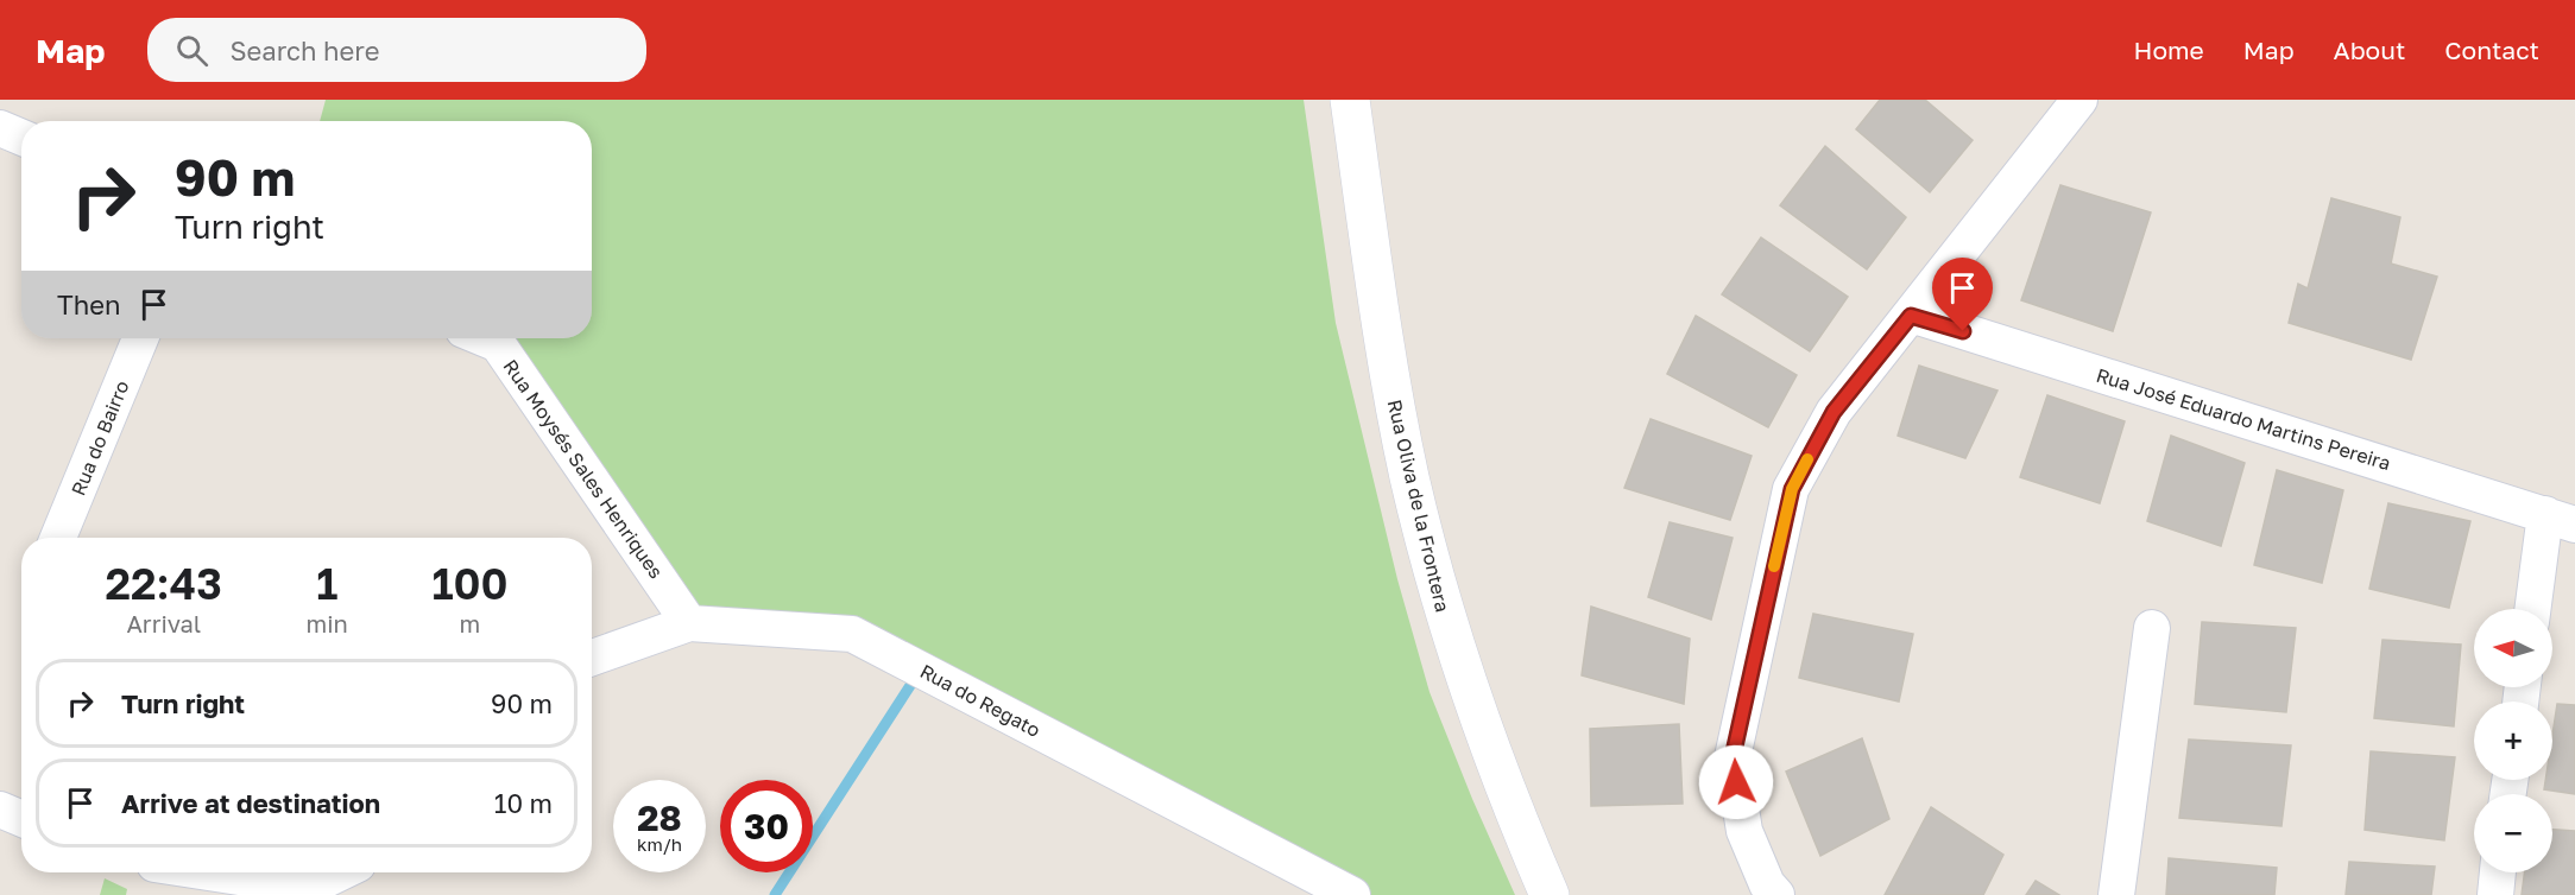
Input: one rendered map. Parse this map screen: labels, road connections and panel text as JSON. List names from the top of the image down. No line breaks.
{"streets":{"main road":["Rua Oliva de la Frontera"],"street":["Rua José Eduardo Martins Pereira","Rua do Bairro","Rua Moysés Sales Henriques","Rua do Regato"]},"crossings":[["Rua Moysés Sales Henriques","Rua do Regato"]],"north":"left","page":{"header":"Map","search":"Search here","nav":["Home","Map","About","Contact"],"turn":["90 m","Turn right"],"then":"Then","eta":["22:43","Arrival","1","min","100","m"],"map_buttons":["+","−"],"list":[{"name":"Turn right","value":"90 m"},{"name":"Arrive at destination","value":"10 m"}],"speed":"28 km/h","limit":"30"}}
